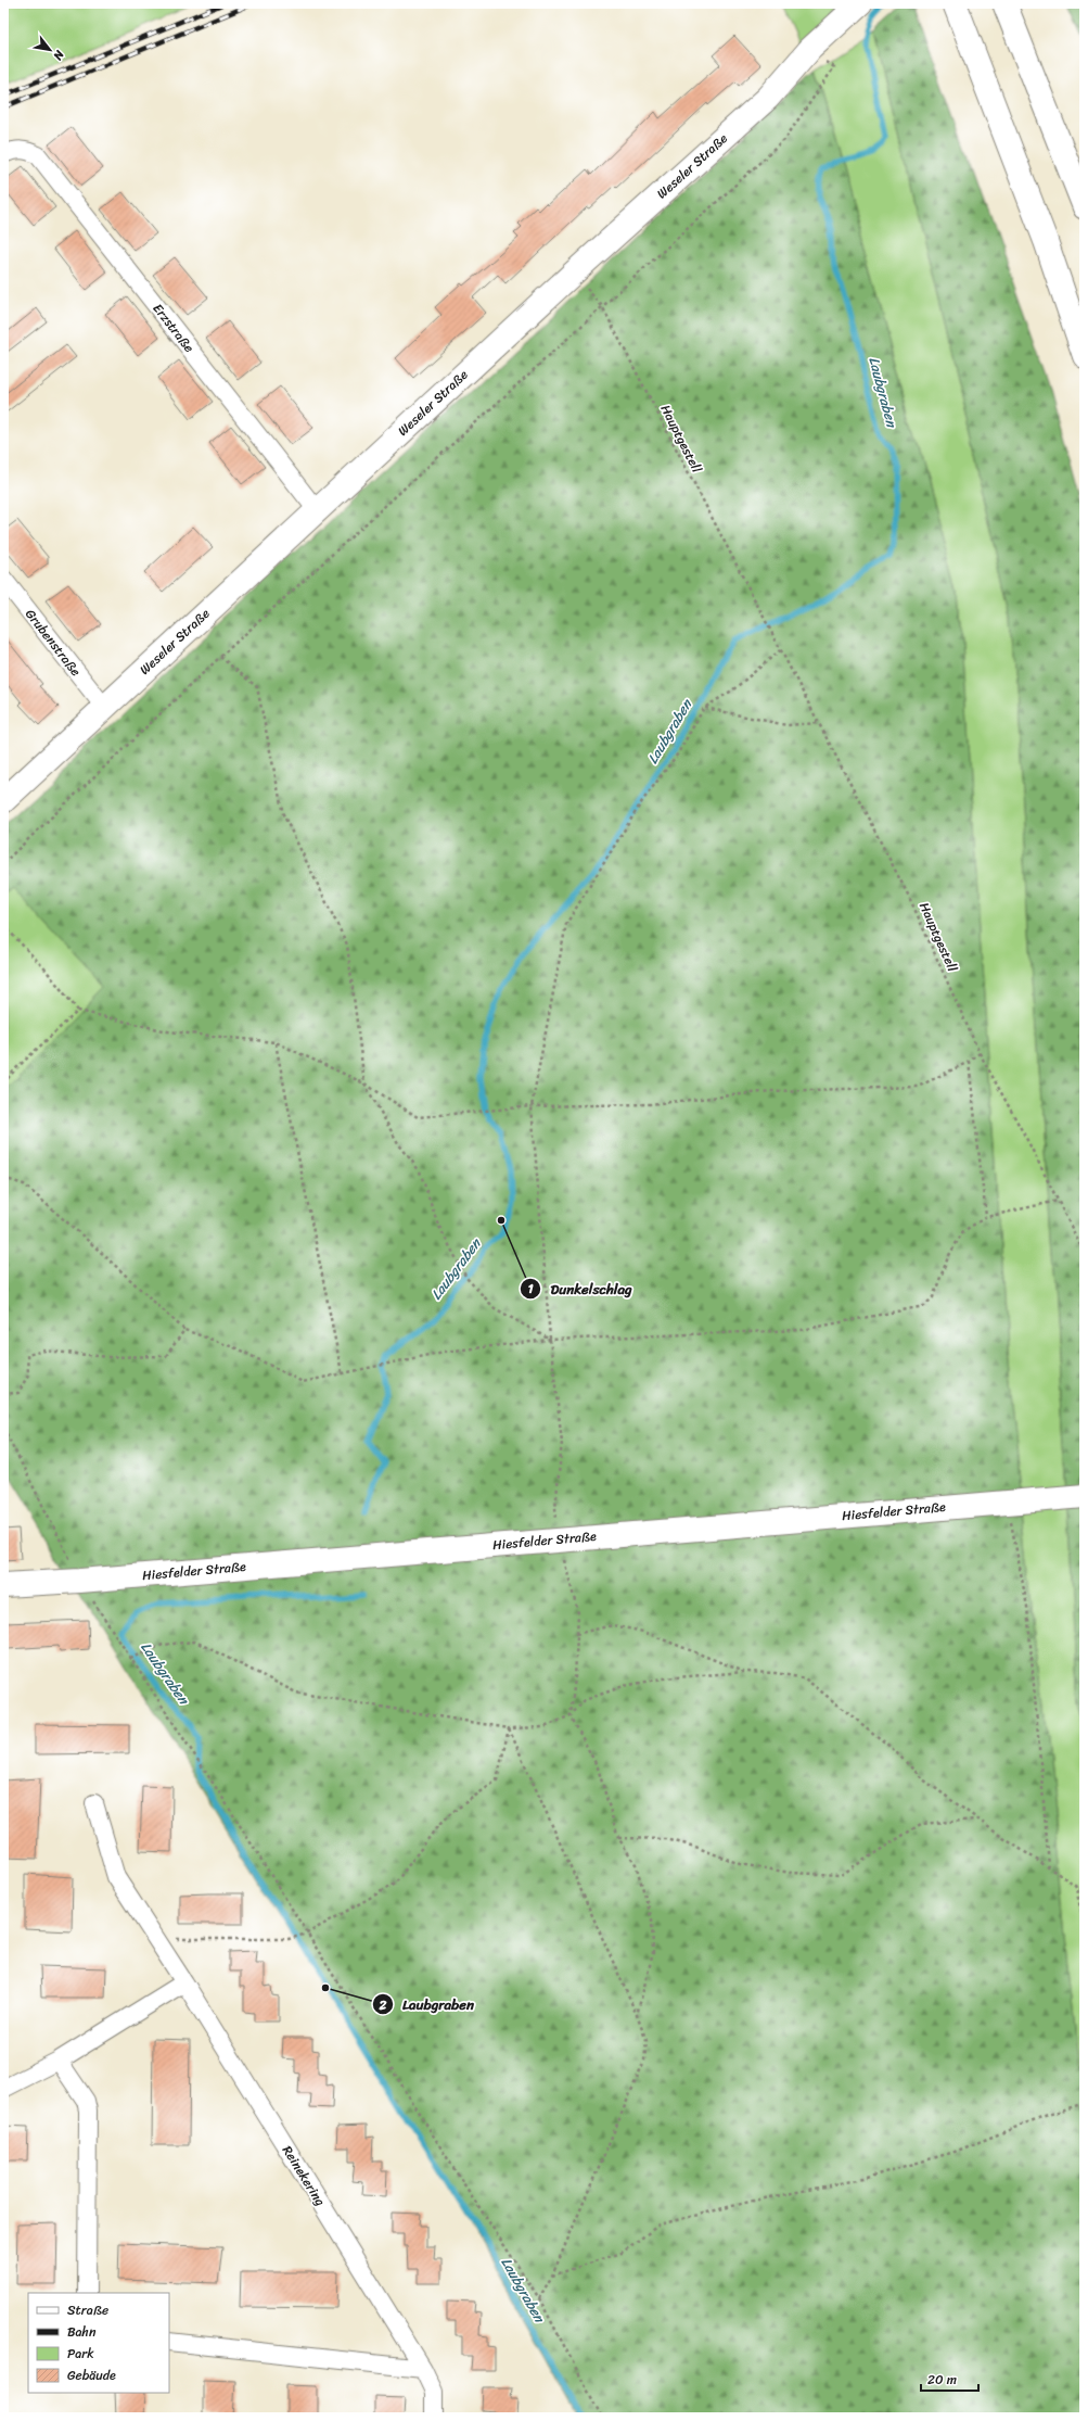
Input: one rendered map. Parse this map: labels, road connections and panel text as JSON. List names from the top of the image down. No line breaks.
{"streets":{"main road":["Weseler Straße","Hiesfelder Straße"],"street":["Erzstraße","Grubenstraße","Reinekering"],"path":["Hauptgestell"]},"crossings":[["Weseler Straße","Erzstraße"],["Weseler Straße","Hauptgestell"],["Weseler Straße","Grubenstraße"]],"water":["Laubgraben"],"places":["Dunkelschlag","Laubgraben"],"legend":["Straße","Bahn","Park","Gebäude"],"scale_bar":"20 m","north":"bottom right"}
